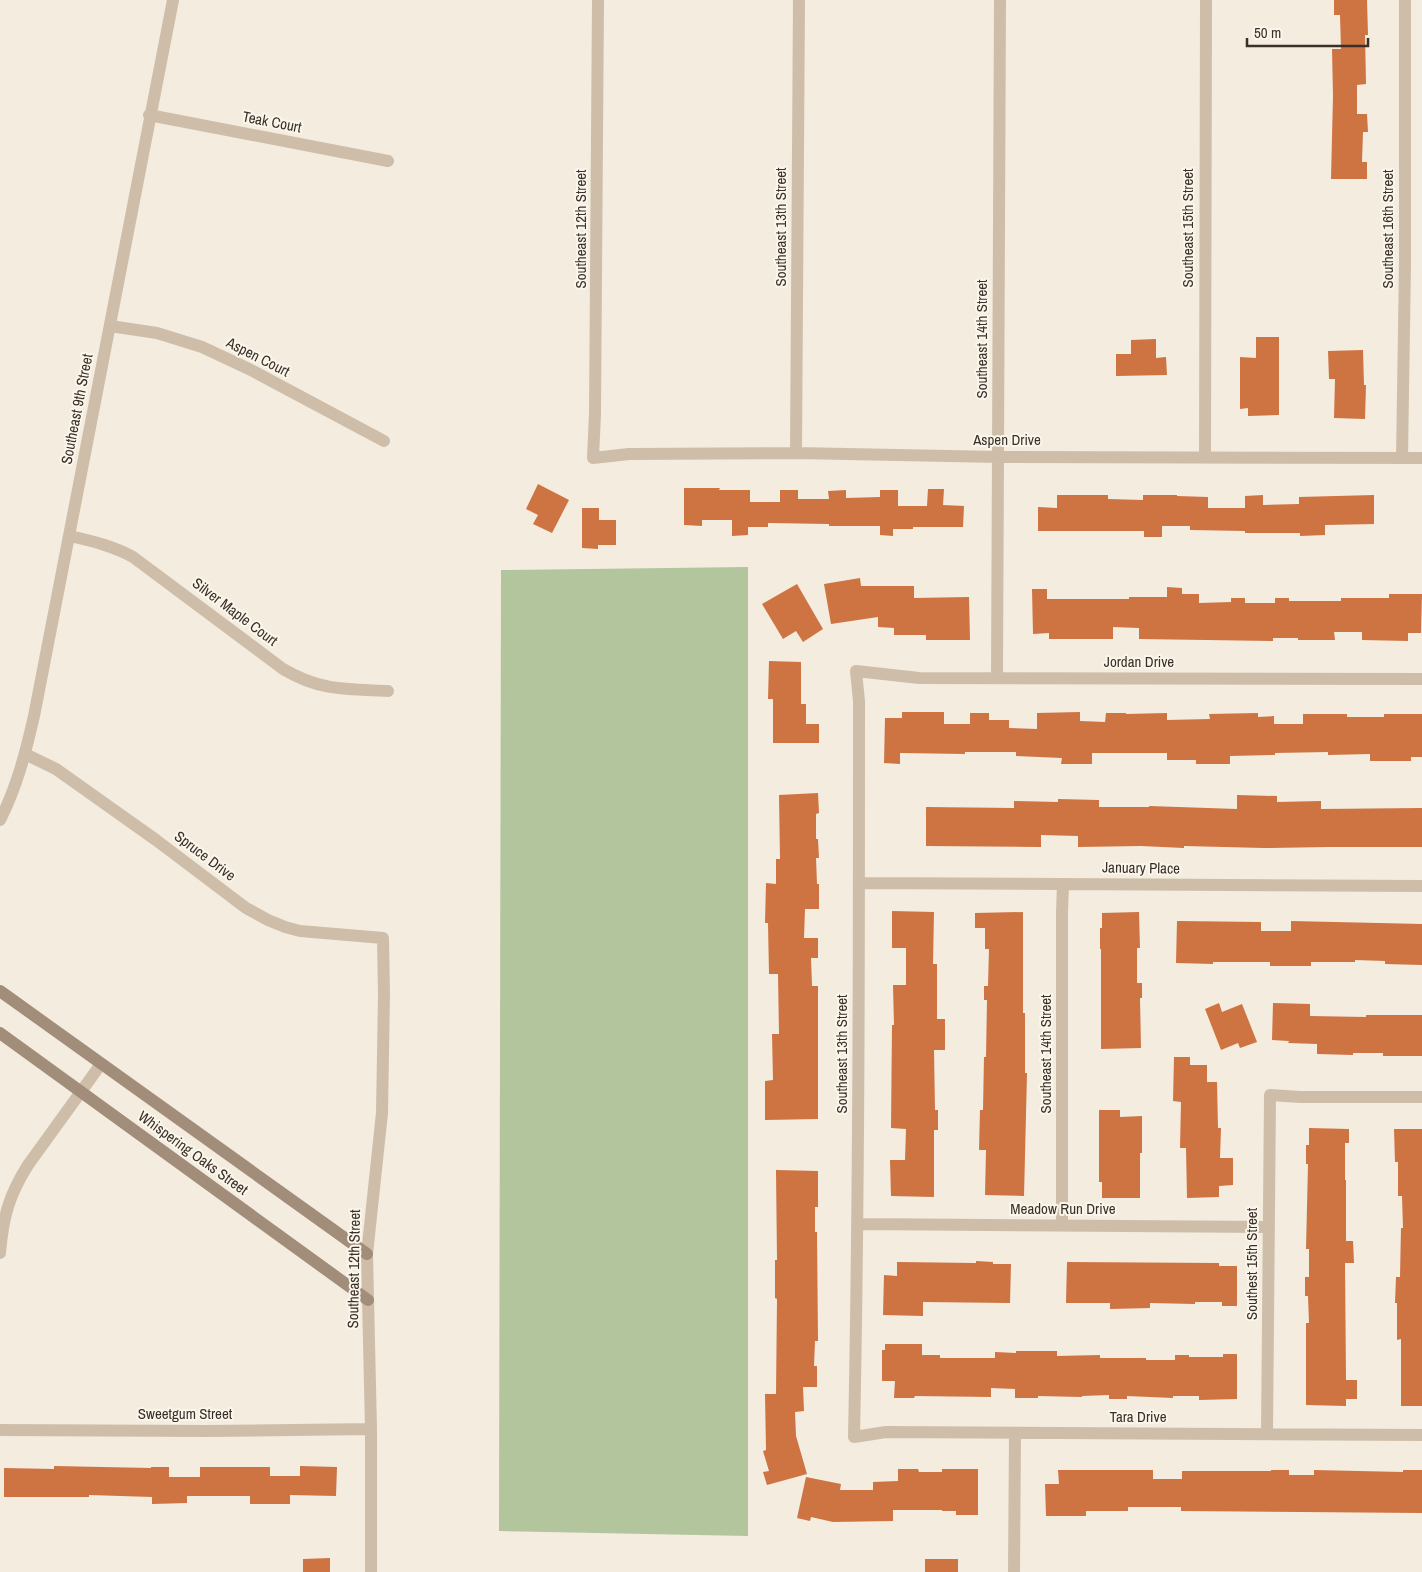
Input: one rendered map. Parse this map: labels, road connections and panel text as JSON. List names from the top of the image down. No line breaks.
{"streets":{"street":["Teak Court","Southeast 13th Street","Southeast 15th Street","Southeast 12th Street","Southeast 16th Street","Southeast 14th Street","Aspen Court","Southeast 9th Street","Aspen Drive","Silver Maple Court","Jordan Drive","Spruce Drive","January Place","Whispering Oaks Street","Meadow Run Drive","Southest 15th Street","Sweetgum Street","Tara Drive"]},"crossings":[["Teak Court","Southeast 9th Street"],["Southeast 13th Street","Aspen Drive"],["Southeast 13th Street","Jordan Drive"],["Southeast 13th Street","January Place"],["Southeast 13th Street","Meadow Run Drive"],["Southeast 13th Street","Tara Drive"],["Southeast 15th Street","Aspen Drive"],["Southeast 12th Street","Aspen Drive"],["Southeast 12th Street","Spruce Drive"],["Southeast 12th Street","Whispering Oaks Street"],["Southeast 12th Street","Sweetgum Street"],["Southeast 16th Street","Aspen Drive"],["Southeast 14th Street","Aspen Drive"],["Southeast 14th Street","Jordan Drive"],["Southeast 14th Street","January Place"],["Southeast 14th Street","Meadow Run Drive"],["Aspen Court","Southeast 9th Street"],["Southeast 9th Street","Silver Maple Court"],["Southeast 9th Street","Spruce Drive"],["Meadow Run Drive","Southest 15th Street"],["Southest 15th Street","Tara Drive"]],"scale_bar":"50 m"}
